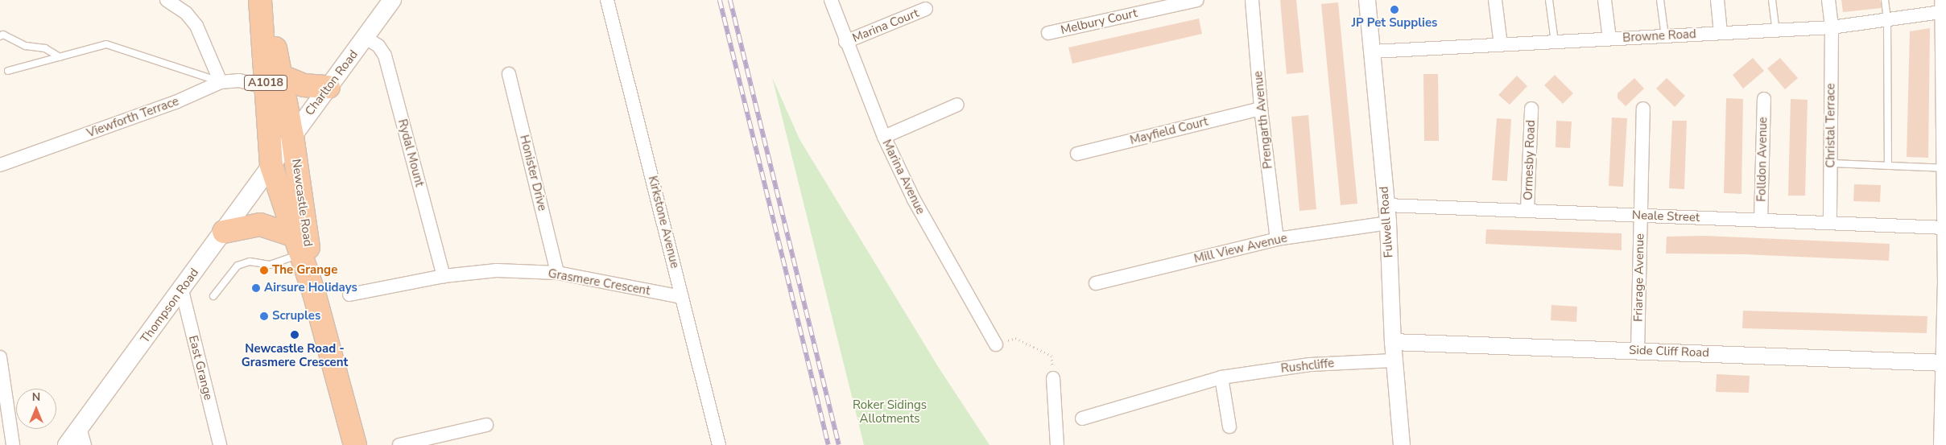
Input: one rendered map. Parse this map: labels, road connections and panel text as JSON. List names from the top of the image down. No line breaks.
{"streets":{"highway":["A1018","Newcastle Road"],"main road":["Charlton Road","Thompson Road"],"street":["Melbury Court","Marina Court","Browne Road","Viewforth Terrace","Prengarth Avenue","Christal Terrace","Mayfield Court","Rydal Mount","Folldon Avenue","Ormesby Road","Honister Drive","Marina Avenue","Neale Street","Kirkstone Avenue","Fulwell Road","Mill View Avenue","Friarage Avenue","Grasmere Crescent","Side Cliff Road","Rushcliffe","East Grange"]},"crossings":[["Marina Court","Marina Avenue"],["Browne Road","Christal Terrace"],["Browne Road","Fulwell Road"],["A1018","Charlton Road"],["A1018","Viewforth Terrace"],["A1018","Newcastle Road"],["A1018","Thompson Road"],["Charlton Road","Rydal Mount"],["Charlton Road","Newcastle Road"],["Charlton Road","Thompson Road"],["Prengarth Avenue","Mayfield Court"],["Prengarth Avenue","Mill View Avenue"],["Christal Terrace","Neale Street"],["Rydal Mount","Grasmere Crescent"],["Folldon Avenue","Neale Street"],["Ormesby Road","Neale Street"],["Honister Drive","Grasmere Crescent"],["Newcastle Road","Thompson Road"],["Neale Street","Fulwell Road"],["Neale Street","Friarage Avenue"],["Kirkstone Avenue","Grasmere Crescent"],["Fulwell Road","Mill View Avenue"],["Fulwell Road","Side Cliff Road"],["Fulwell Road","Rushcliffe"],["Friarage Avenue","Side Cliff Road"],["Thompson Road","East Grange"]],"parks":["Roker Sidings Allotments"],"places":["JP Pet Supplies","The Grange","Airsure Holidays","Scruples","Newcastle Road - Grasmere Crescent"],"north":"top"}
